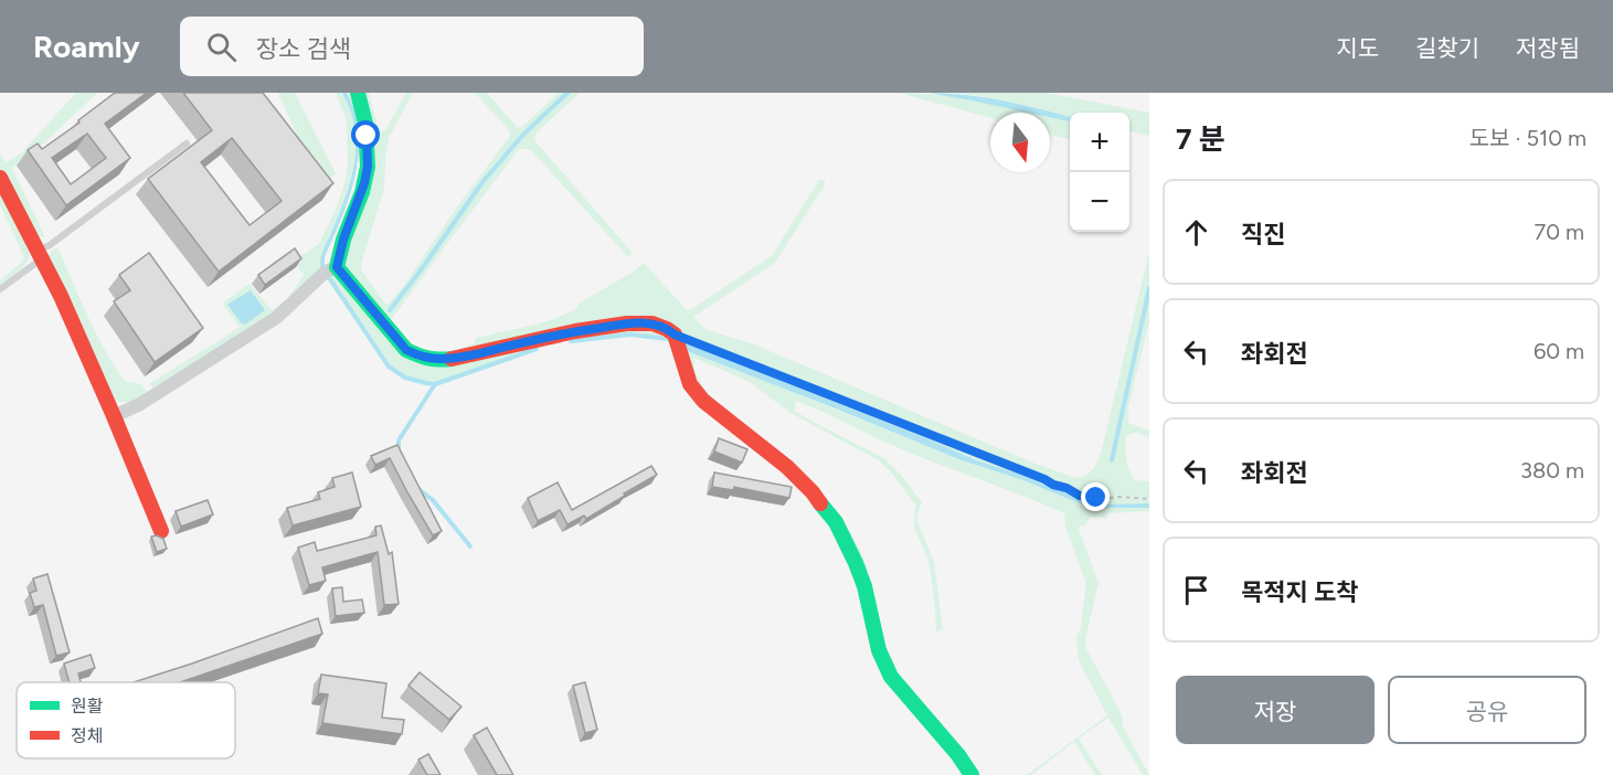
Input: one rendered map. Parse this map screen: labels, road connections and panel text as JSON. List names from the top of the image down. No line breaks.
{"legend":["원활","정체"],"north":"bottom","page":{"header":"Roamly","search":"장소 검색","nav":["지도","길찾기","저장됨"],"heading":["7 분","도보 · 510 m"],"map_buttons":["+","−"],"list":[["직진","70 m"],["좌회전","60 m"],["좌회전","380 m"],"목적지 도착"],"buttons":["저장","공유"]}}
